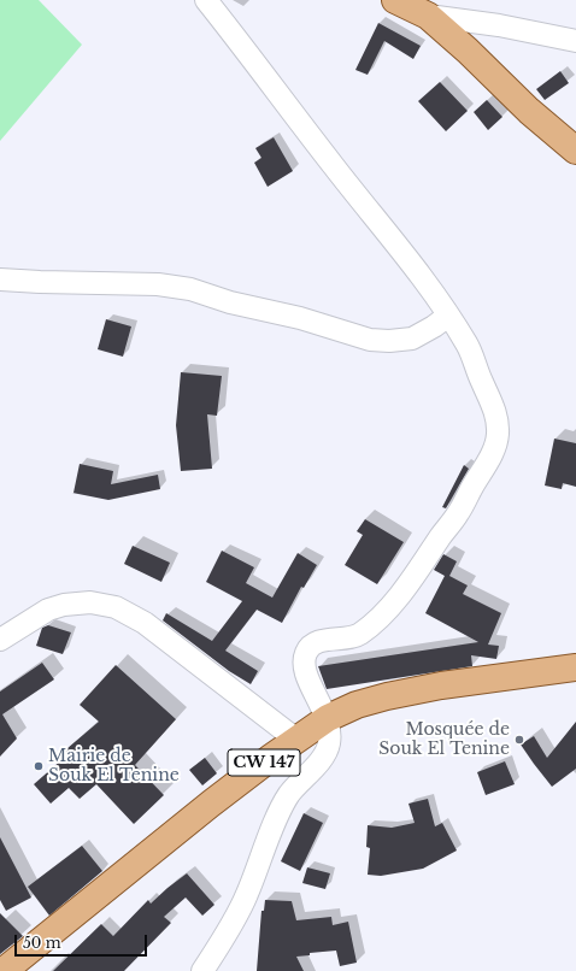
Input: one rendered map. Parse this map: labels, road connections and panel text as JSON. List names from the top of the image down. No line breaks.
{"streets":{"main road":["CW 147"]},"places":["Mosquée de Souk El Tenine","Mairie de Souk El Tenine"],"scale_bar":"50 m"}
